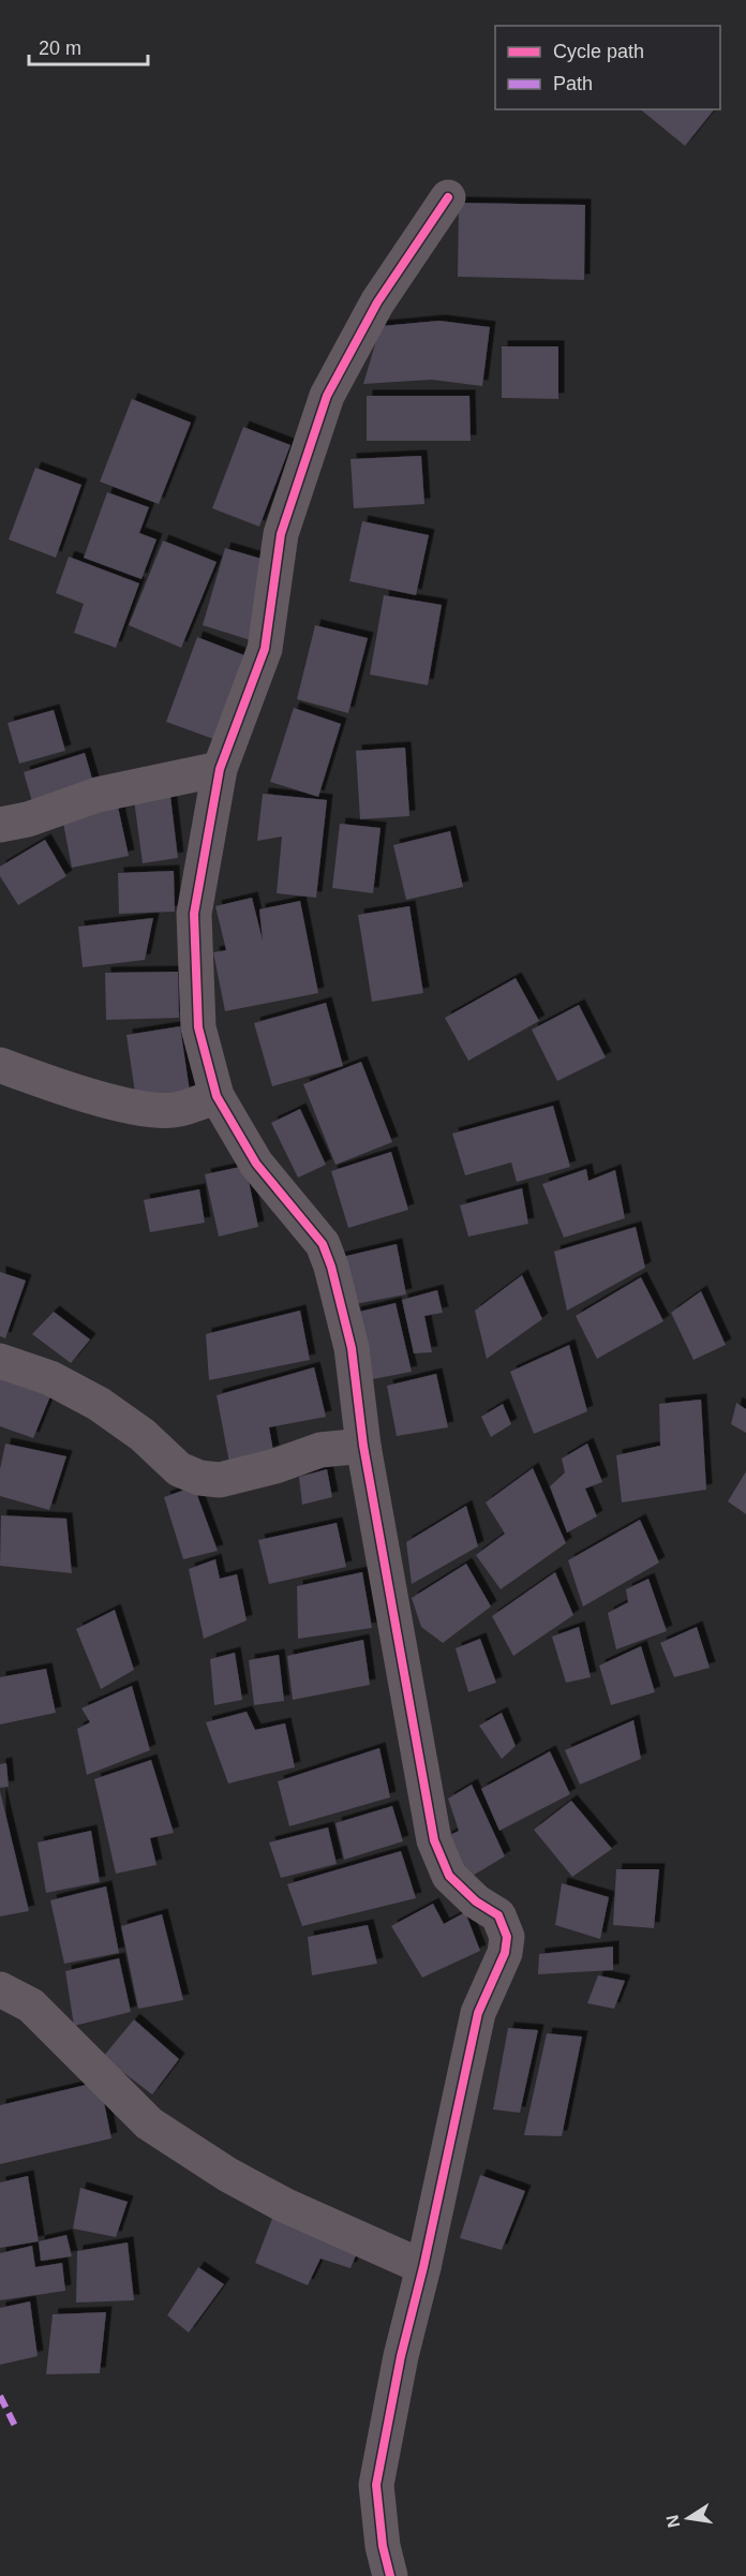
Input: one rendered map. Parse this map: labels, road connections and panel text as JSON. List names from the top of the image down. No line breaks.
{"legend":["Cycle path","Path"],"scale_bar":"20 m","north":"left"}
